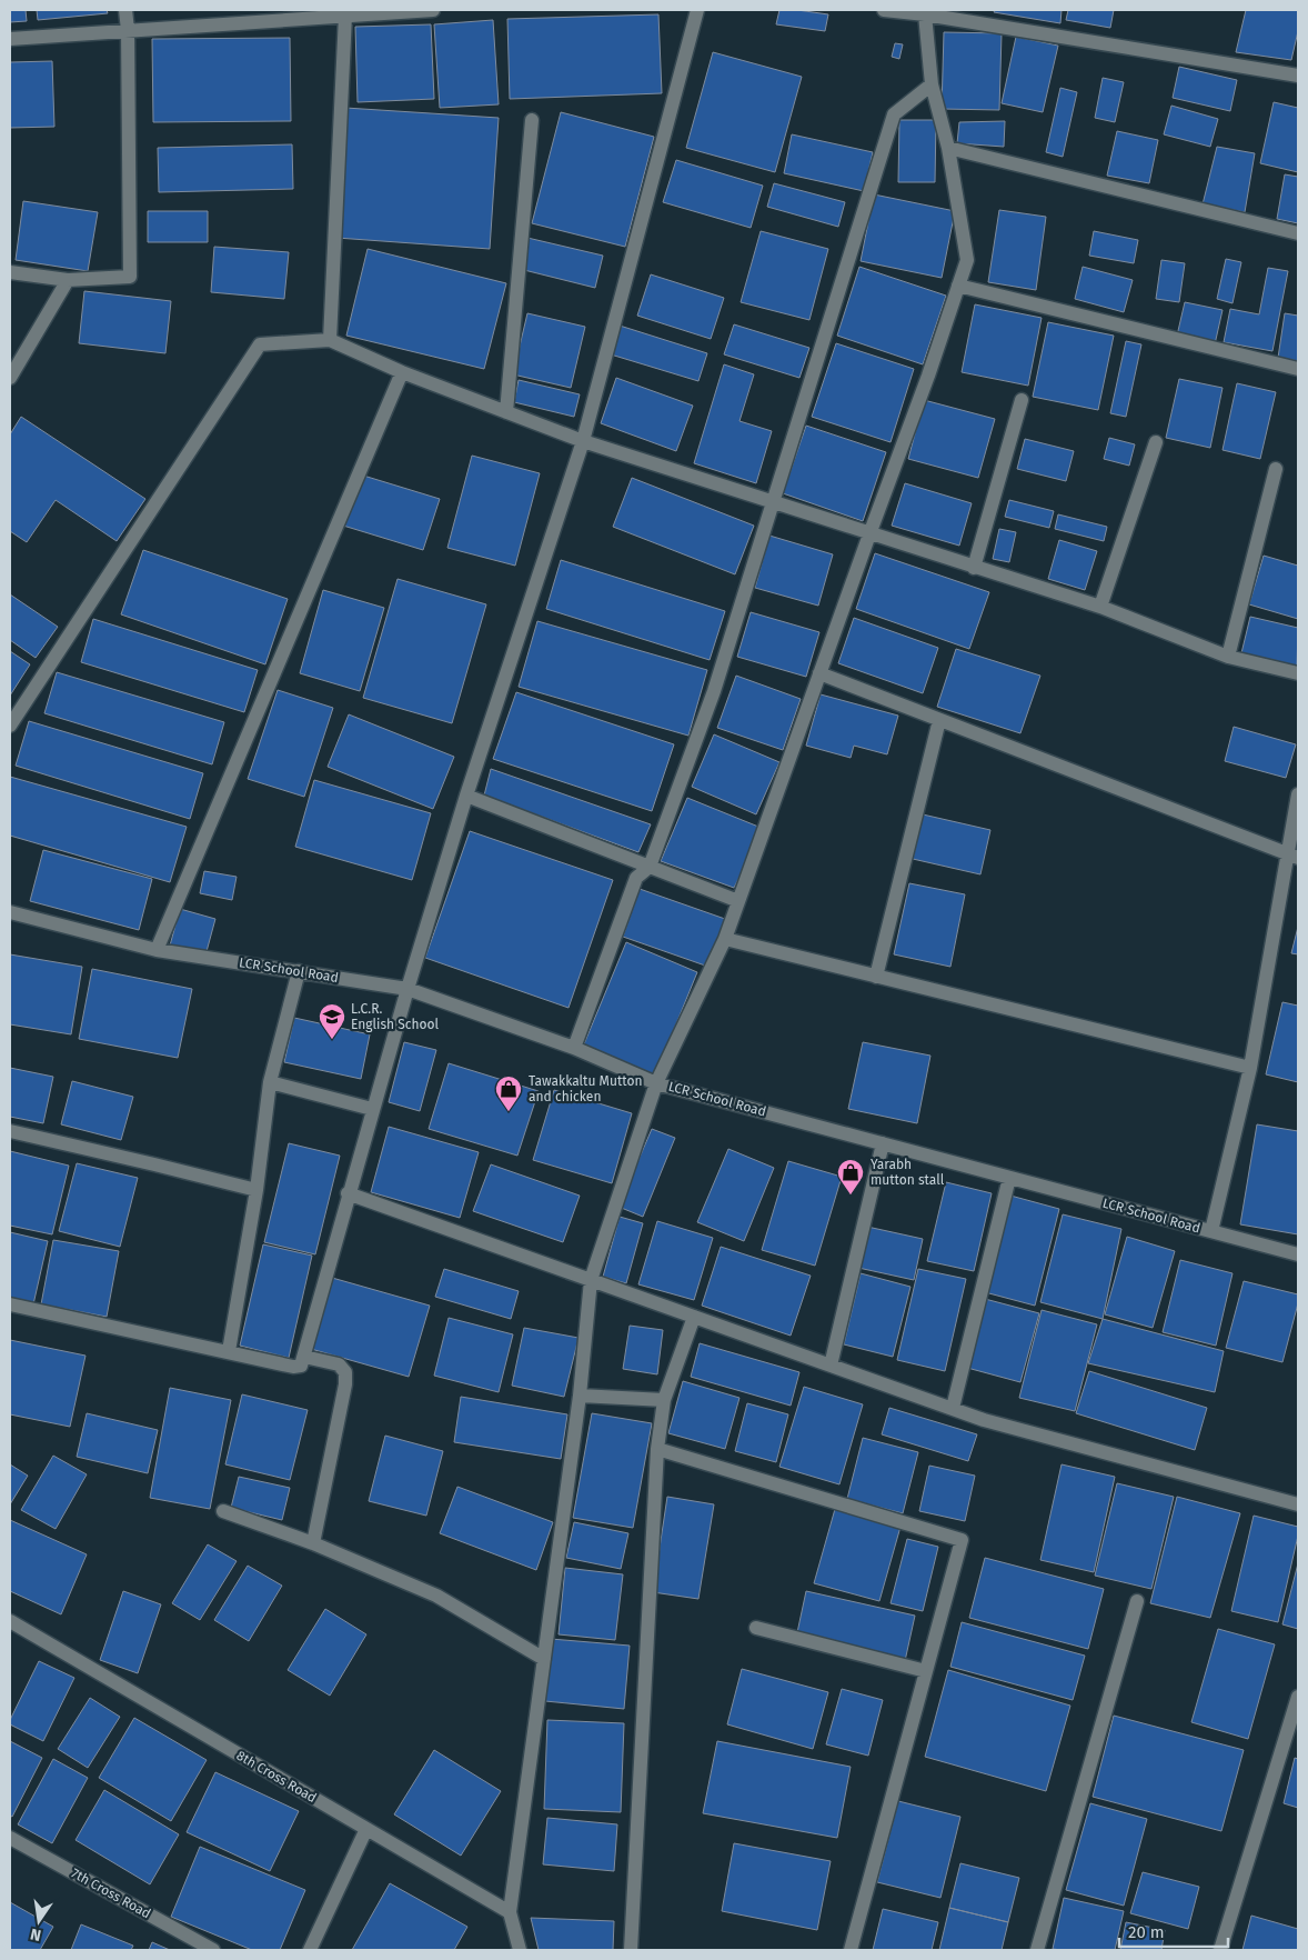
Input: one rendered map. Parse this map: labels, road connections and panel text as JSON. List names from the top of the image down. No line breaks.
{"streets":{"street":["LCR School Road","8th Cross Road","7th Cross Road"]},"places":{"school or university":["L.C.R. English School"],"shop":["Tawakkaltu Mutton and chicken","Yarabh mutton stall"]},"scale_bar":"20 m","north":"bottom"}
